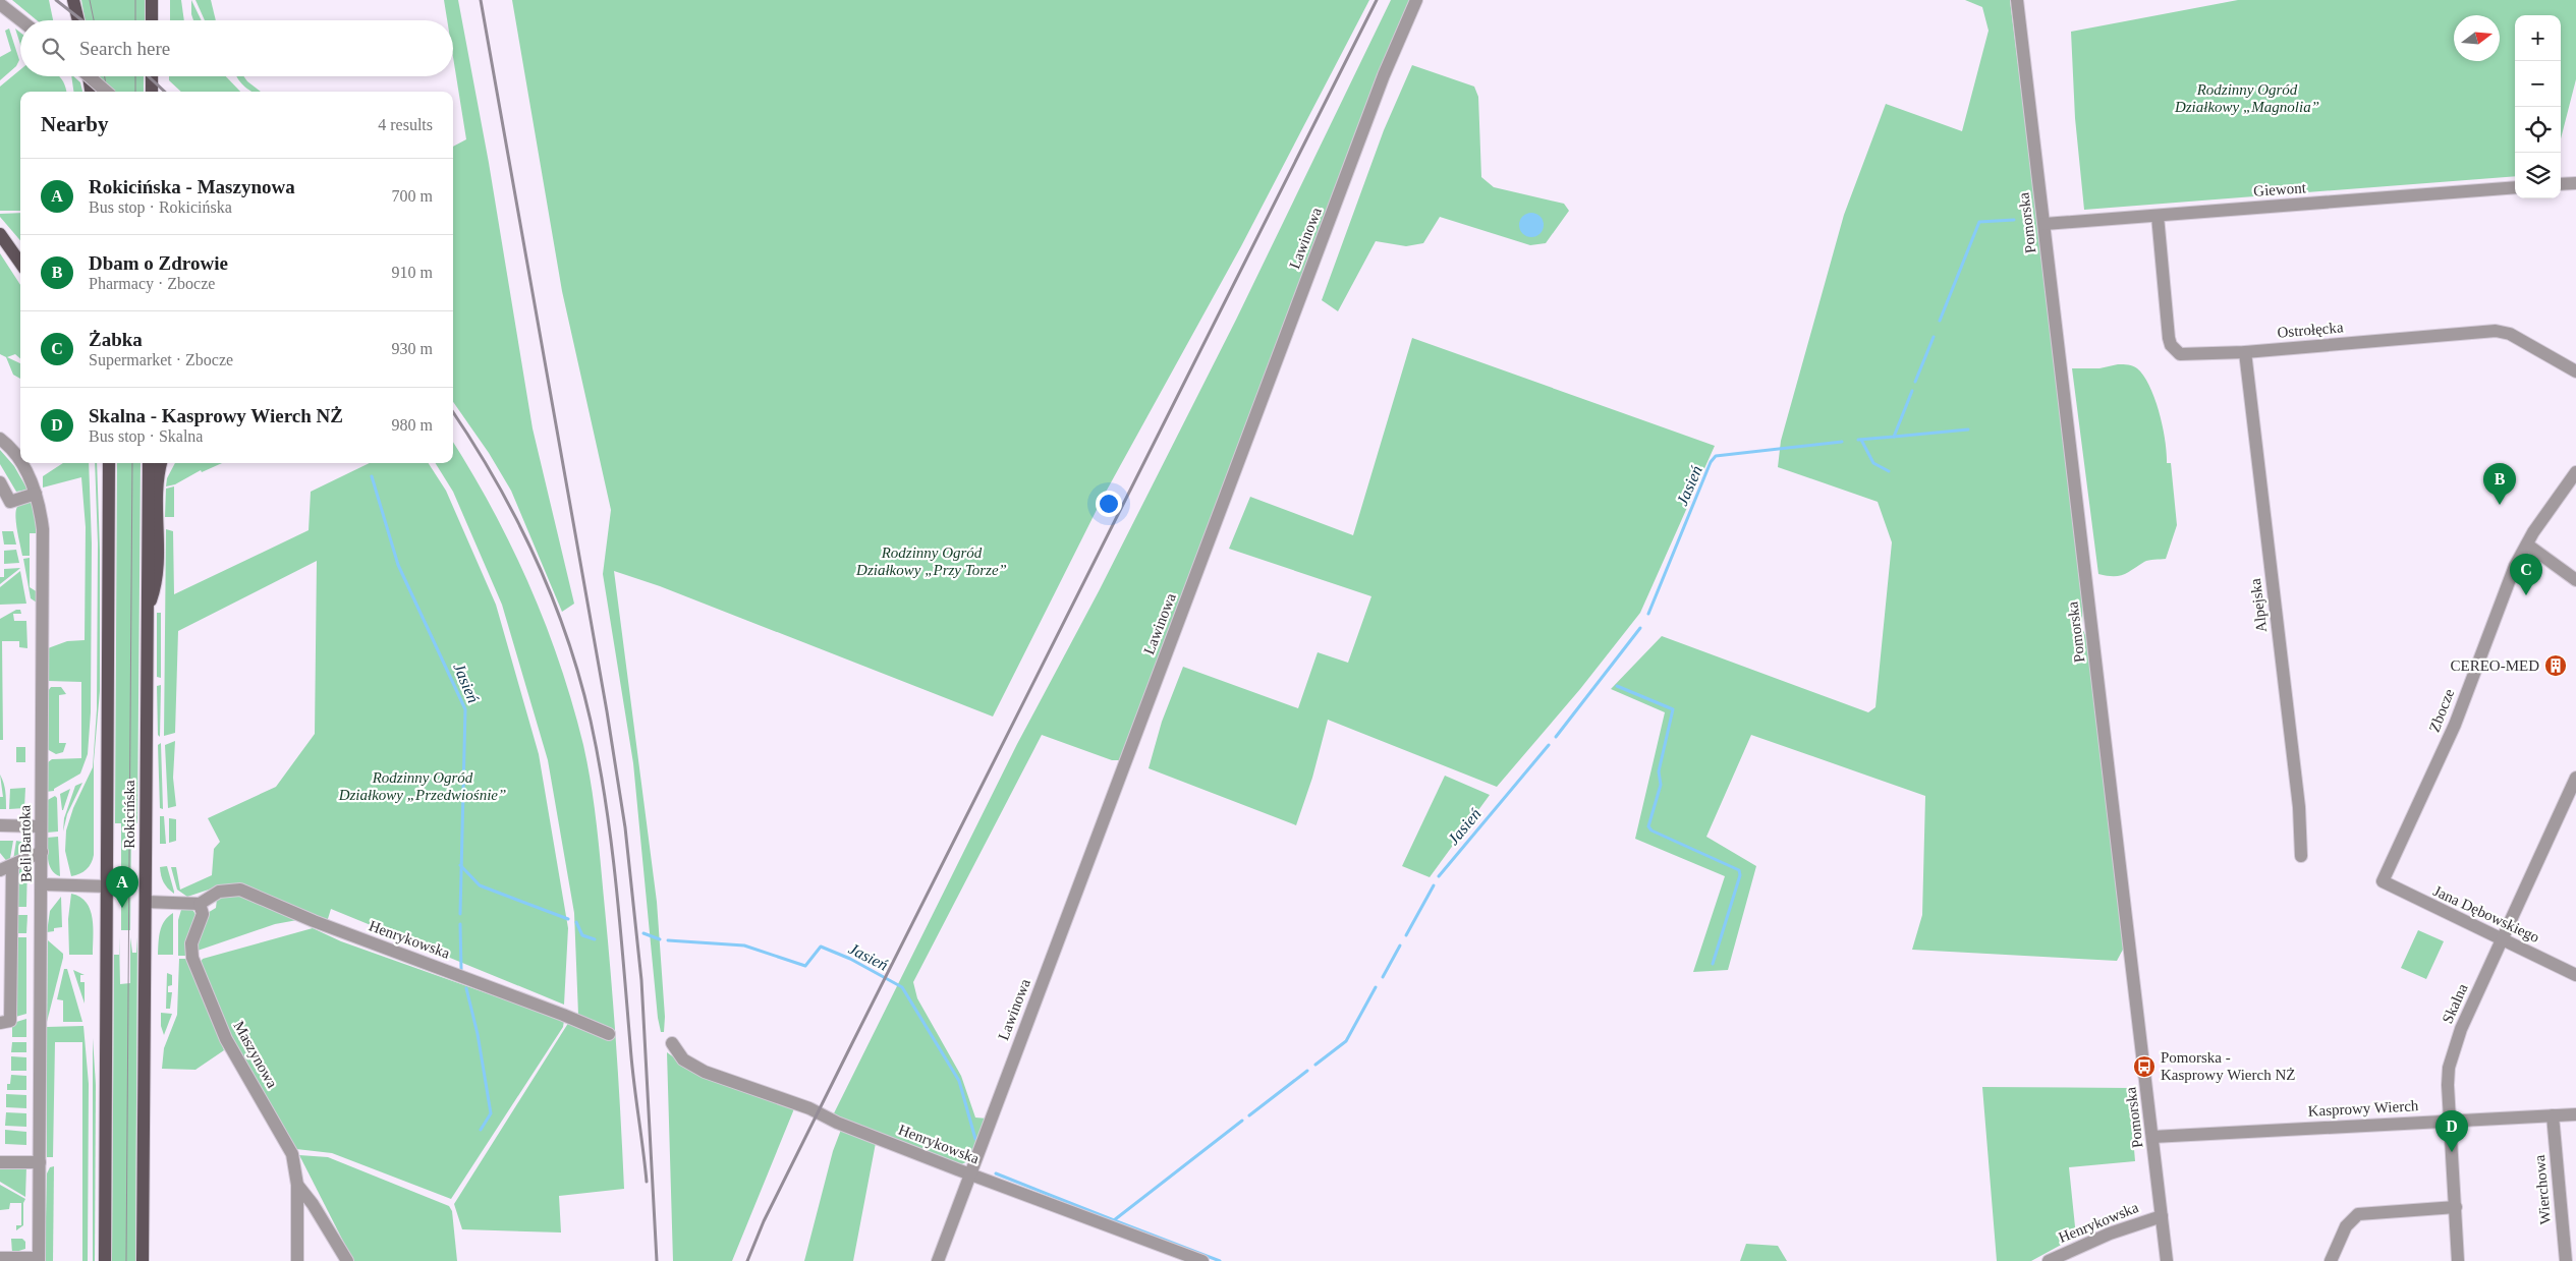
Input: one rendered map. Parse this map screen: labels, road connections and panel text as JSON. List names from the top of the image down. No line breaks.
{"streets":{"main road":["Rokicińska"],"street":["Giewont","Pomorska","Lawinowa","Ostrołęcka","Alpejska","Zbocze","Beli Bartoka","Jana Dębowskiego","Henrykowska","Skalna","Maszynowa","Kasprowy Wierch","Wierchowa"]},"crossings":[["Giewont","Pomorska"],["Giewont","Ostrołęcka"],["Pomorska","Henrykowska"],["Pomorska","Kasprowy Wierch"],["Lawinowa","Henrykowska"],["Ostrołęcka","Alpejska"],["Zbocze","Jana Dębowskiego"],["Jana Dębowskiego","Skalna"],["Henrykowska","Maszynowa"],["Skalna","Kasprowy Wierch"],["Kasprowy Wierch","Wierchowa"]],"water":["Jasień"],"parks":["Rodzinny Ogród Działkowy „Magnolia”","Rodzinny Ogród Działkowy „Przy Torze”","Rodzinny Ogród Działkowy „Przedwiośnie”"],"places":{"building":["CEREO-MED"],"bus stop":["Pomorska - Kasprowy Wierch NŻ"]},"north":"right","page":{"map_buttons":["+","−"],"search":"Search here","heading":["Nearby","4 results"],"list":[{"mark":"A","name":"Rokicińska - Maszynowa","note":"Bus stop · Rokicińska","value":"700 m"},{"mark":"B","name":"Dbam o Zdrowie","note":"Pharmacy · Zbocze","value":"910 m"},{"mark":"C","name":"Żabka","note":"Supermarket · Zbocze","value":"930 m"},{"mark":"D","name":"Skalna - Kasprowy Wierch NŻ","note":"Bus stop · Skalna","value":"980 m"}],"pins":["B","C","A","D"]}}
